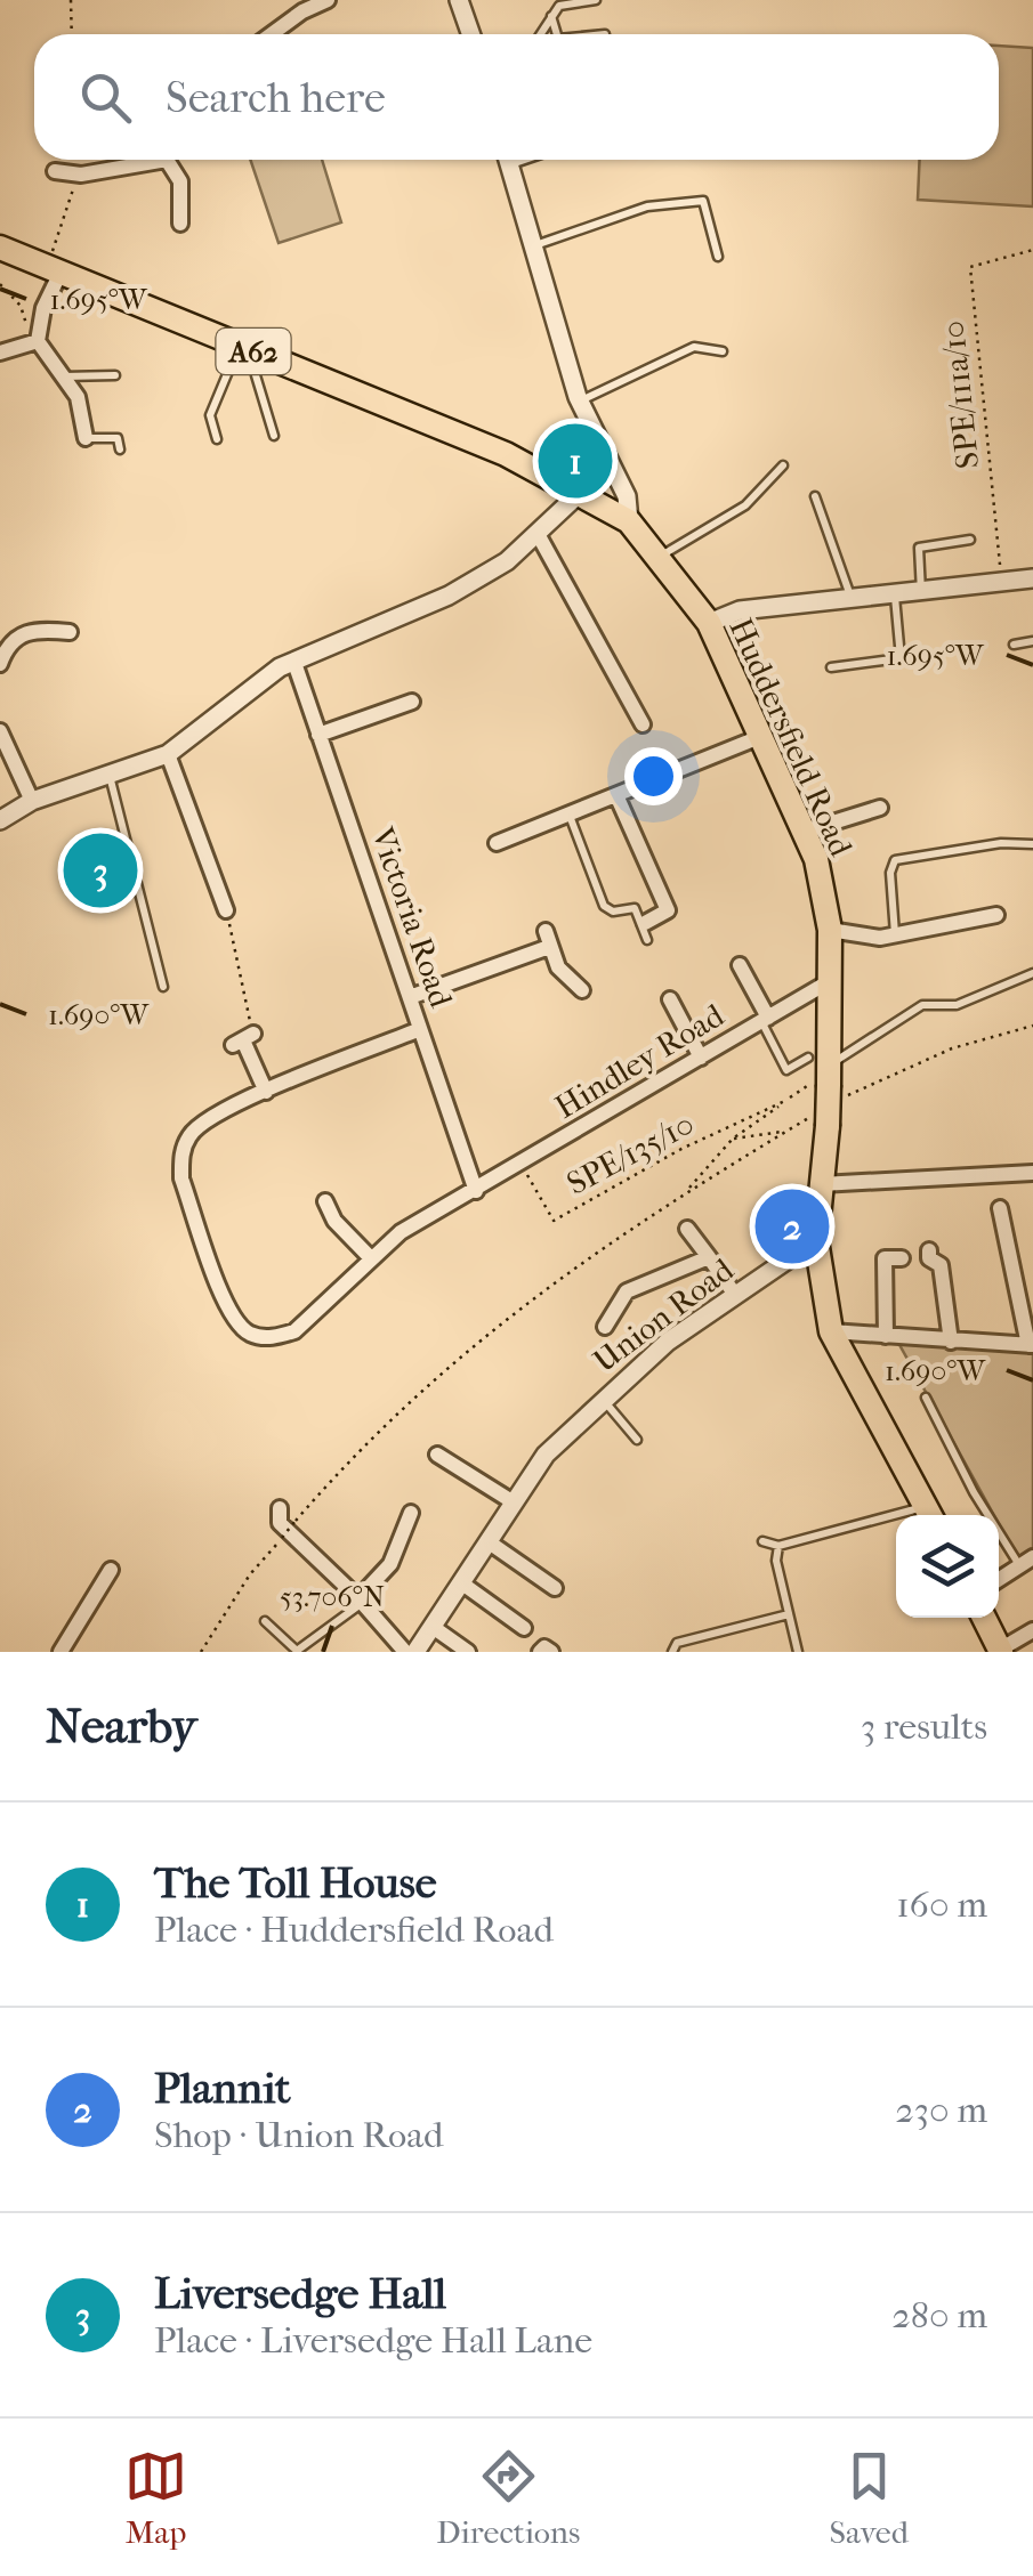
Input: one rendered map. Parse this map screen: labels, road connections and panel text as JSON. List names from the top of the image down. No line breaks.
{"streets":{"main road":["A62","Huddersfield Road"],"street":["Victoria Road","Hindley Road","Union Road"],"path":["SPE/111a/10","SPE/135/10"]},"crossings":[["Huddersfield Road","Hindley Road"],["Huddersfield Road","Union Road"],["Victoria Road","Hindley Road"],["Hindley Road","SPE/135/10"]],"page":{"search":"Search here","pins":["1","3","2"],"heading":["Nearby","3 results"],"list":[{"mark":"1","name":"The Toll House","note":"Place · Huddersfield Road","value":"160 m"},{"mark":"2","name":"Plannit","note":"Shop · Union Road","value":"230 m"},{"mark":"3","name":"Liversedge Hall","note":"Place · Liversedge Hall Lane","value":"280 m"}],"nav":["Map","Directions","Saved"]},"coordinates":["1.695°W","1.690°W","53.706°N"]}
